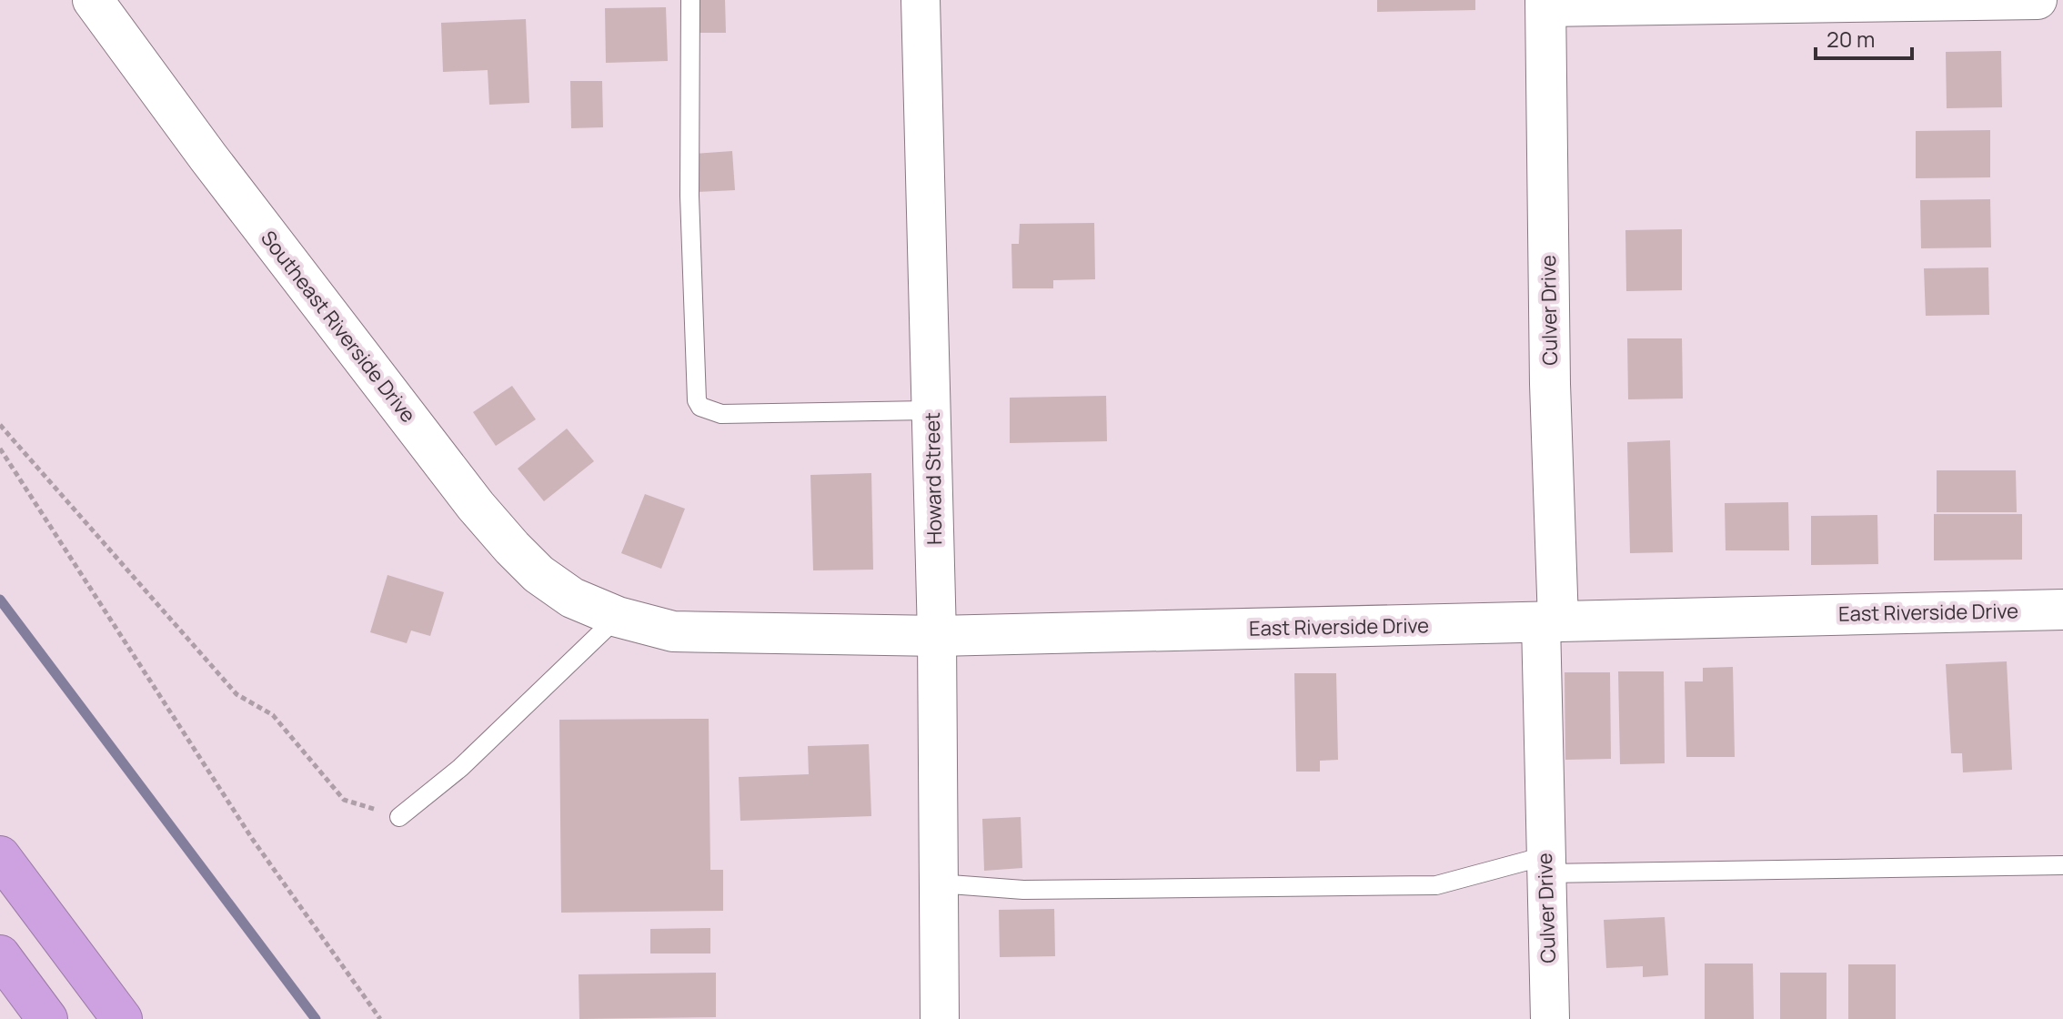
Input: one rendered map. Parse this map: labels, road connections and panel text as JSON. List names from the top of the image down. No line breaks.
{"streets":{"street":["Culver Drive","Southeast Riverside Drive","Howard Street","East Riverside Drive"]},"crossings":[["Culver Drive","East Riverside Drive"],["Southeast Riverside Drive","East Riverside Drive"],["Howard Street","East Riverside Drive"]],"scale_bar":"20 m"}
